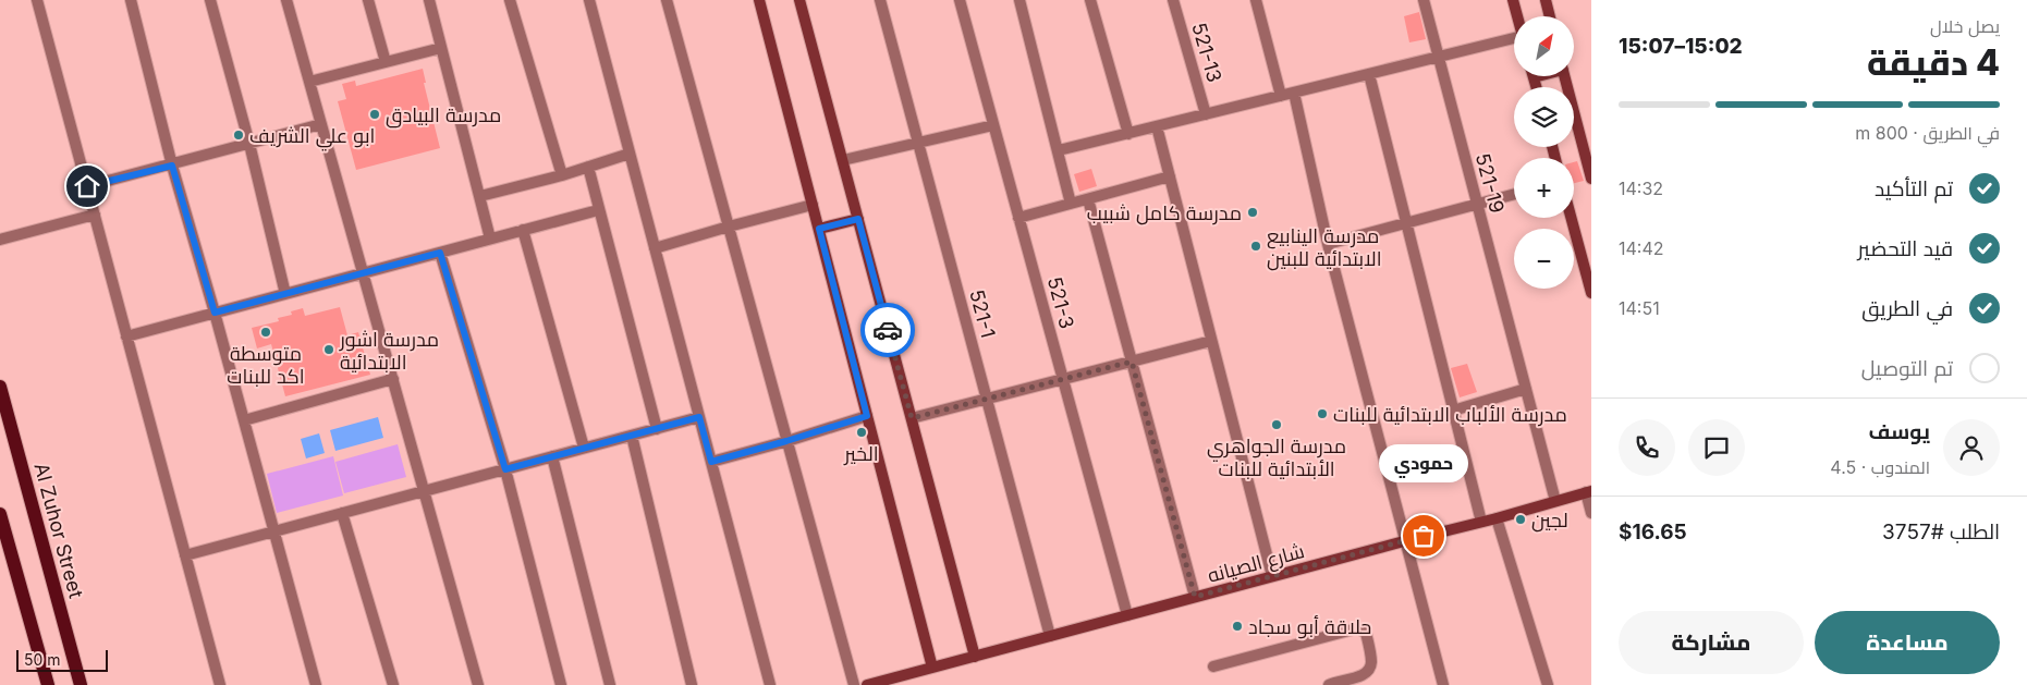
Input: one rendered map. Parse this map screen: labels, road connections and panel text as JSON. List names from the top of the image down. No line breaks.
{"streets":{"main road":["Al Zuhor Street"],"street":["521-13","521-19","521-3","521-1","شارع الصيانه"]},"crossings":[["521-19","شارع الصيانه"],["521-3","شارع الصيانه"],["521-1","شارع الصيانه"]],"places":["مدرسة البيادق","ابو علي الشريف","مدرسة كامل شبيب","مدرسة الينابيع الابتدائية للبنين","متوسطة اكد للبنات","مدرسة اشور الابتدائية","مدرسة الألباب الابتدائية للبنات","مدرسة الجواهري الأبتدائية للبنات","الخير","لجين","حمودي","حلاقة أبو سجاد"],"scale_bar":"50 m","north":"top right","page":{"heading":["4 دقيقة","يصل خلال","15:02–15:07"],"panel":["يوسف","المندوب · 4.5","الطلب #3757","$16.65"],"map_buttons":["+","−"],"bar":"في الطريق · 800 m","list":[["تم التأكيد","14:32"],["قيد التحضير","14:42"],["في الطريق","14:51"],"تم التوصيل"],"bubble":"حمودي","buttons":["مساعدة","مشاركة"],"scale":"50 m"}}
